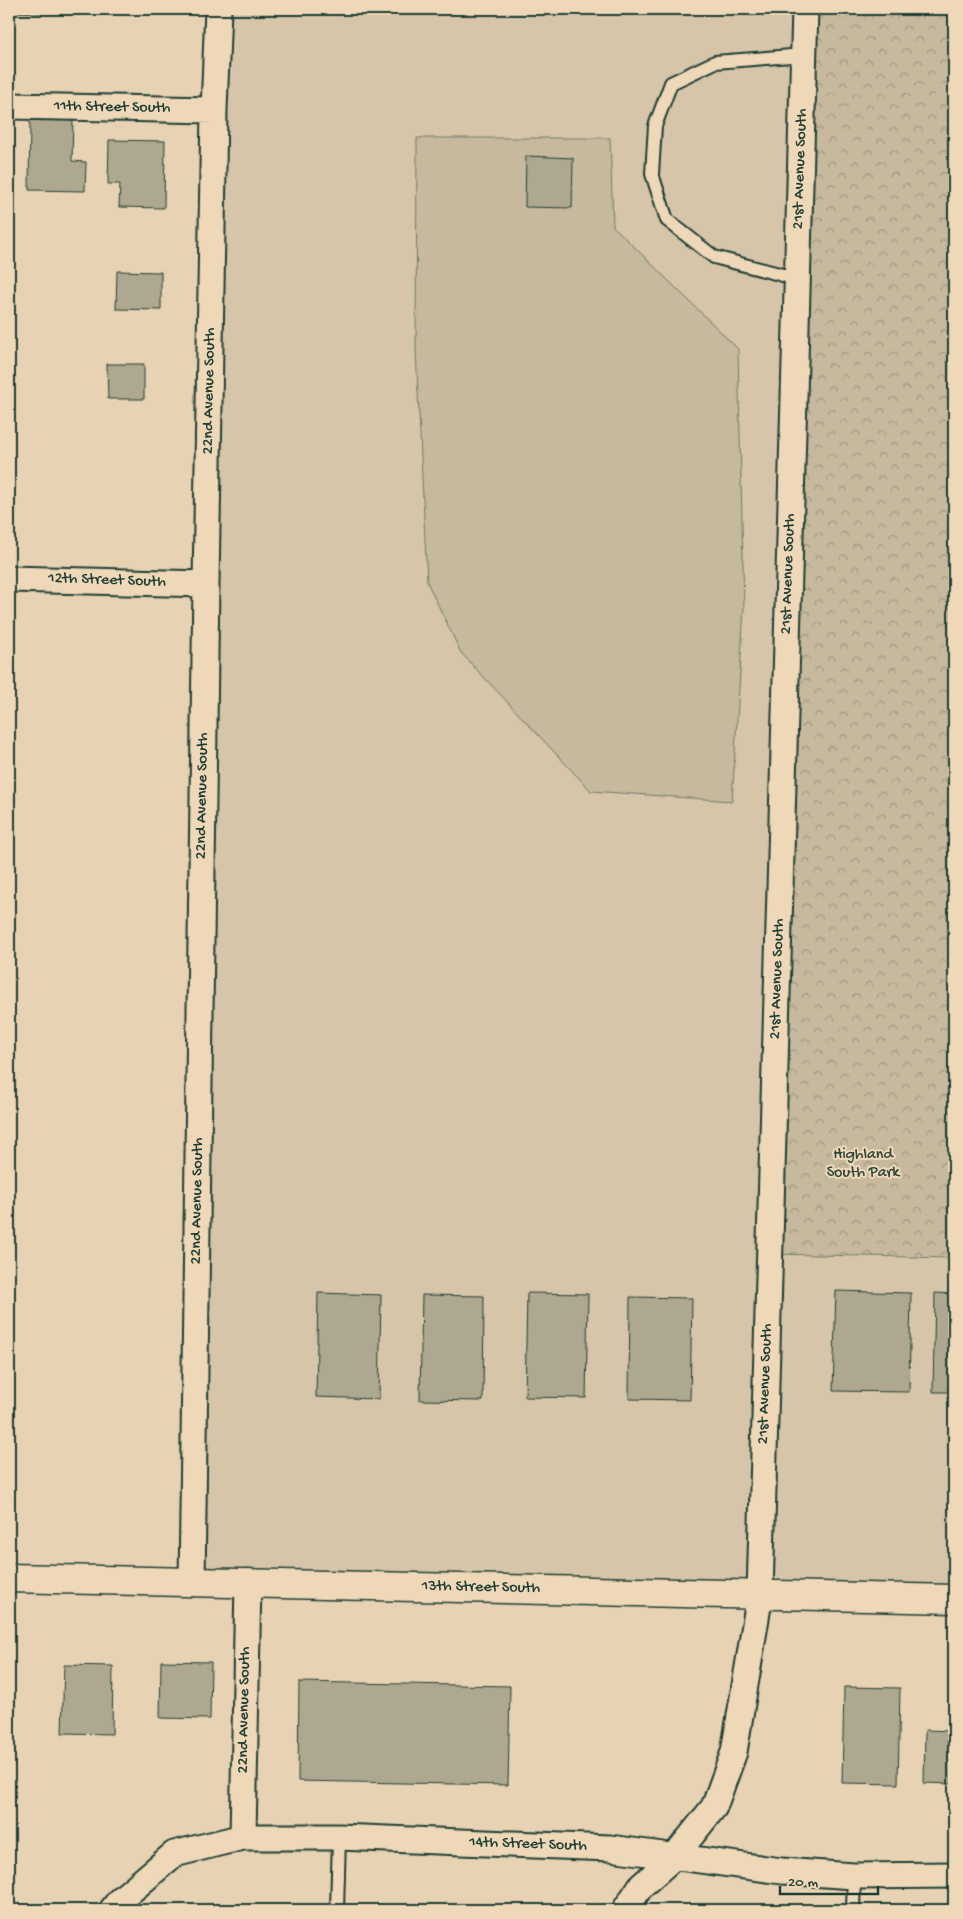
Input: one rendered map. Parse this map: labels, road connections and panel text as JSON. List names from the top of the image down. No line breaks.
{"streets":{"street":["11th Street South","21st Avenue South","22nd Avenue South","12th Street South","13th Street South","14th Street South"]},"crossings":[["11th Street South","22nd Avenue South"],["21st Avenue South","13th Street South"],["21st Avenue South","14th Street South"],["22nd Avenue South","12th Street South"],["22nd Avenue South","13th Street South"],["22nd Avenue South","14th Street South"]],"parks":["Highland South Park"],"scale_bar":"20 m"}
